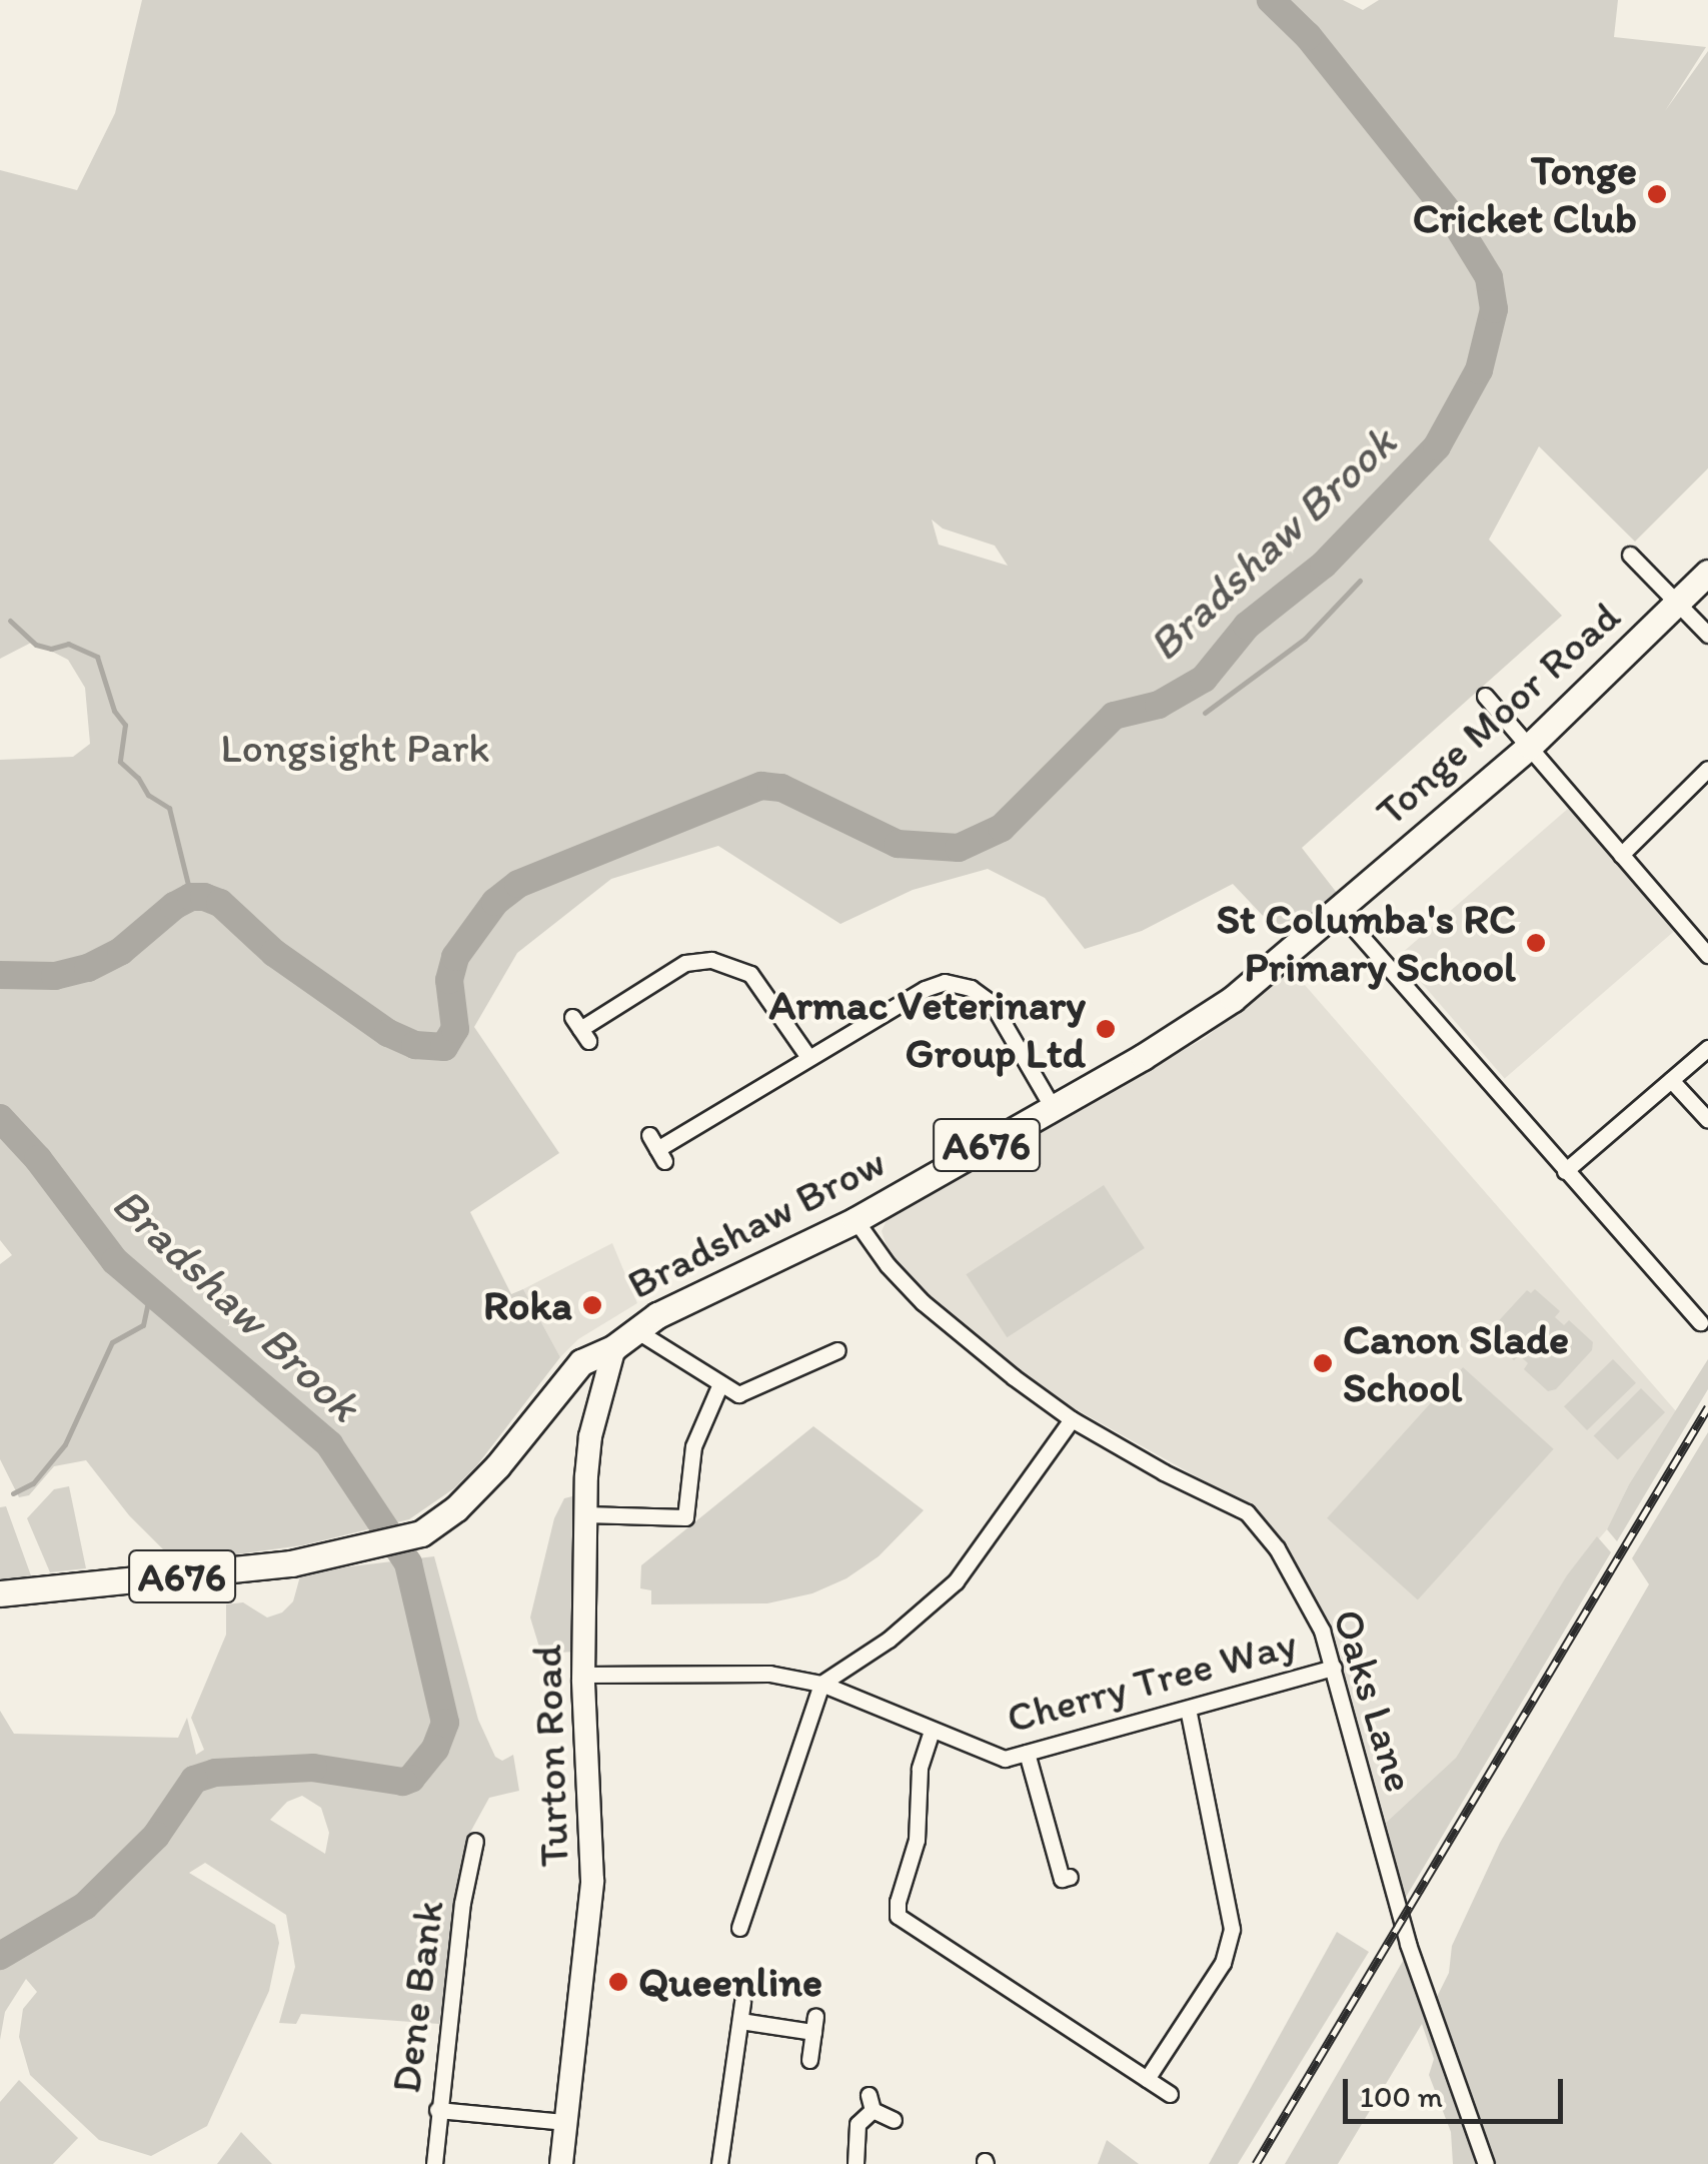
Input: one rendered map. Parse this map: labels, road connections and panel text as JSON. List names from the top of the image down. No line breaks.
{"streets":{"main road":["Tonge Moor Road","A676","Bradshaw Brow","Turton Road"],"street":["Cherry Tree Way","Oaks Lane","Dene Bank"]},"crossings":[["Tonge Moor Road","Bradshaw Brow"],["A676","Bradshaw Brow"],["A676","Turton Road"],["Bradshaw Brow","Oaks Lane"],["Bradshaw Brow","Turton Road"],["Cherry Tree Way","Oaks Lane"],["Cherry Tree Way","Turton Road"]],"water":["Bradshaw Brook"],"parks":["Longsight Park"],"places":["Tonge Cricket Club","St Columba's RC Primary School","Armac Veterinary Group Ltd","Roka","Canon Slade School","Queenline"],"scale_bar":"100 m"}
